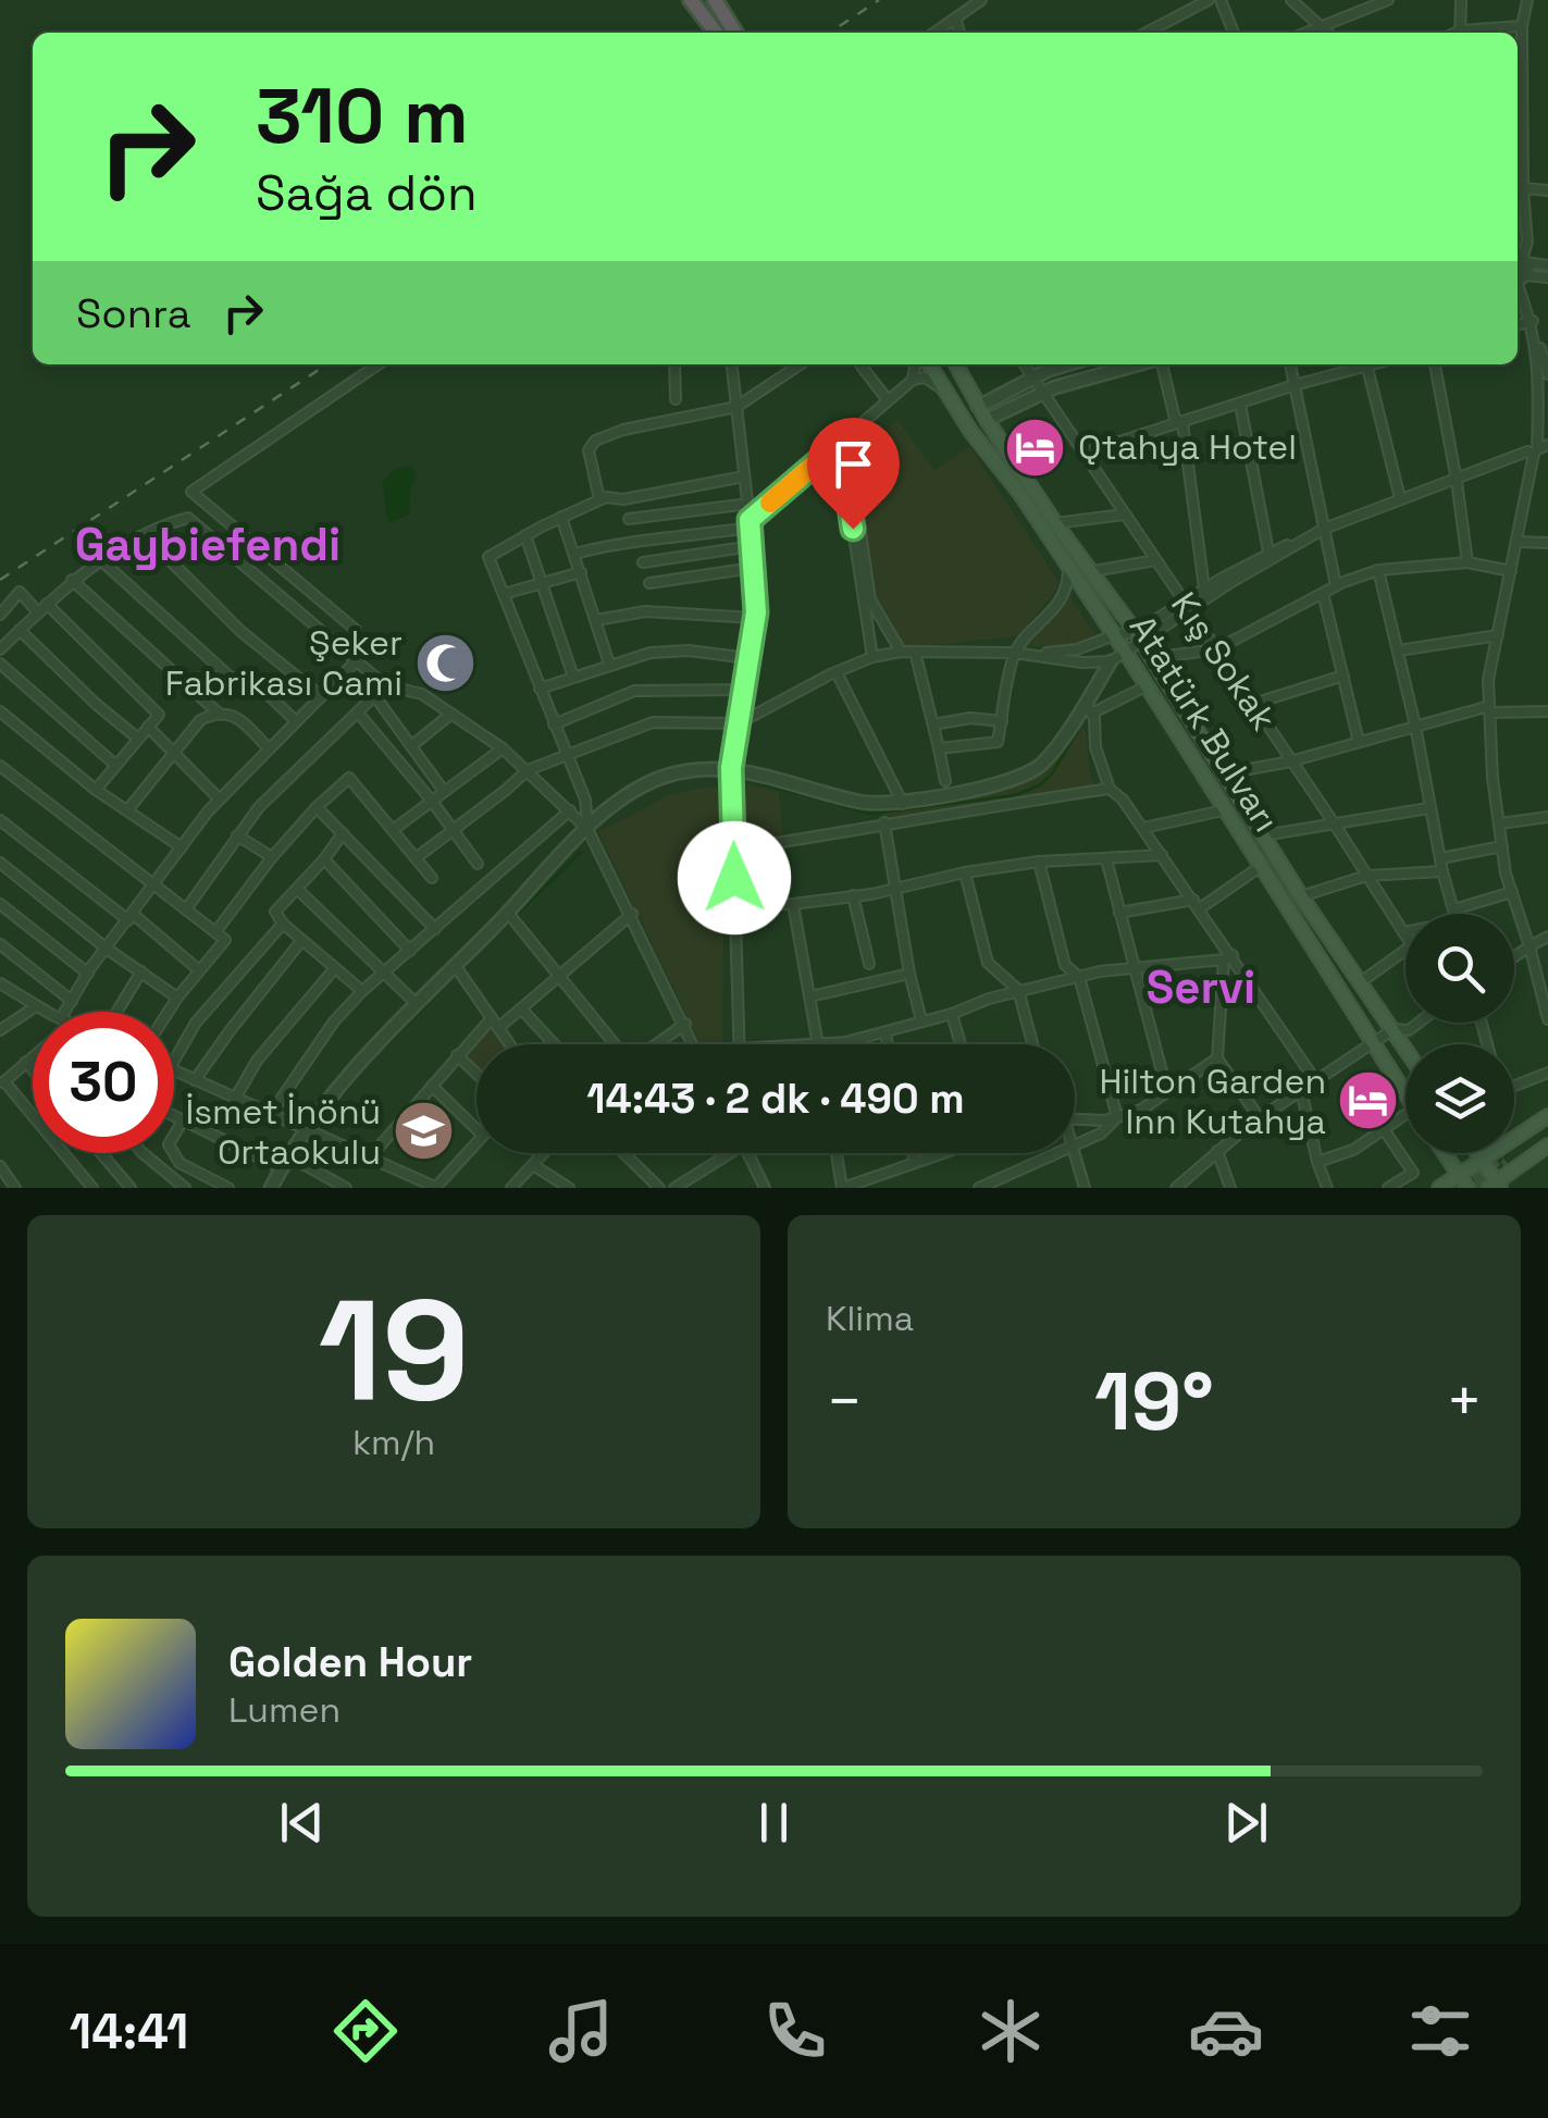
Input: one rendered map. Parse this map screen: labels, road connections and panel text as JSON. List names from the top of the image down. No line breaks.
{"streets":{"main road":["Atatürk Bulvarı"],"street":["Kış Sokak"]},"districts":["Gaybiefendi","Servi"],"places":{"hotel":["Qtahya Hotel","Hilton Garden Inn Kutahya"],"mosque":["Şeker Fabrikası Cami"],"school or university":["İsmet İnönü Ortaokulu"]},"page":{"turn":["310 m","Sağa dön"],"then":"Sonra","limit":"30","trip":"14:43 · 2 dk · 490 m","tile":[["19","km/h"],"Klima"],"heat":["−","19°","+"],"song":["Golden Hour","Lumen"],"tabs":"14:41"}}
